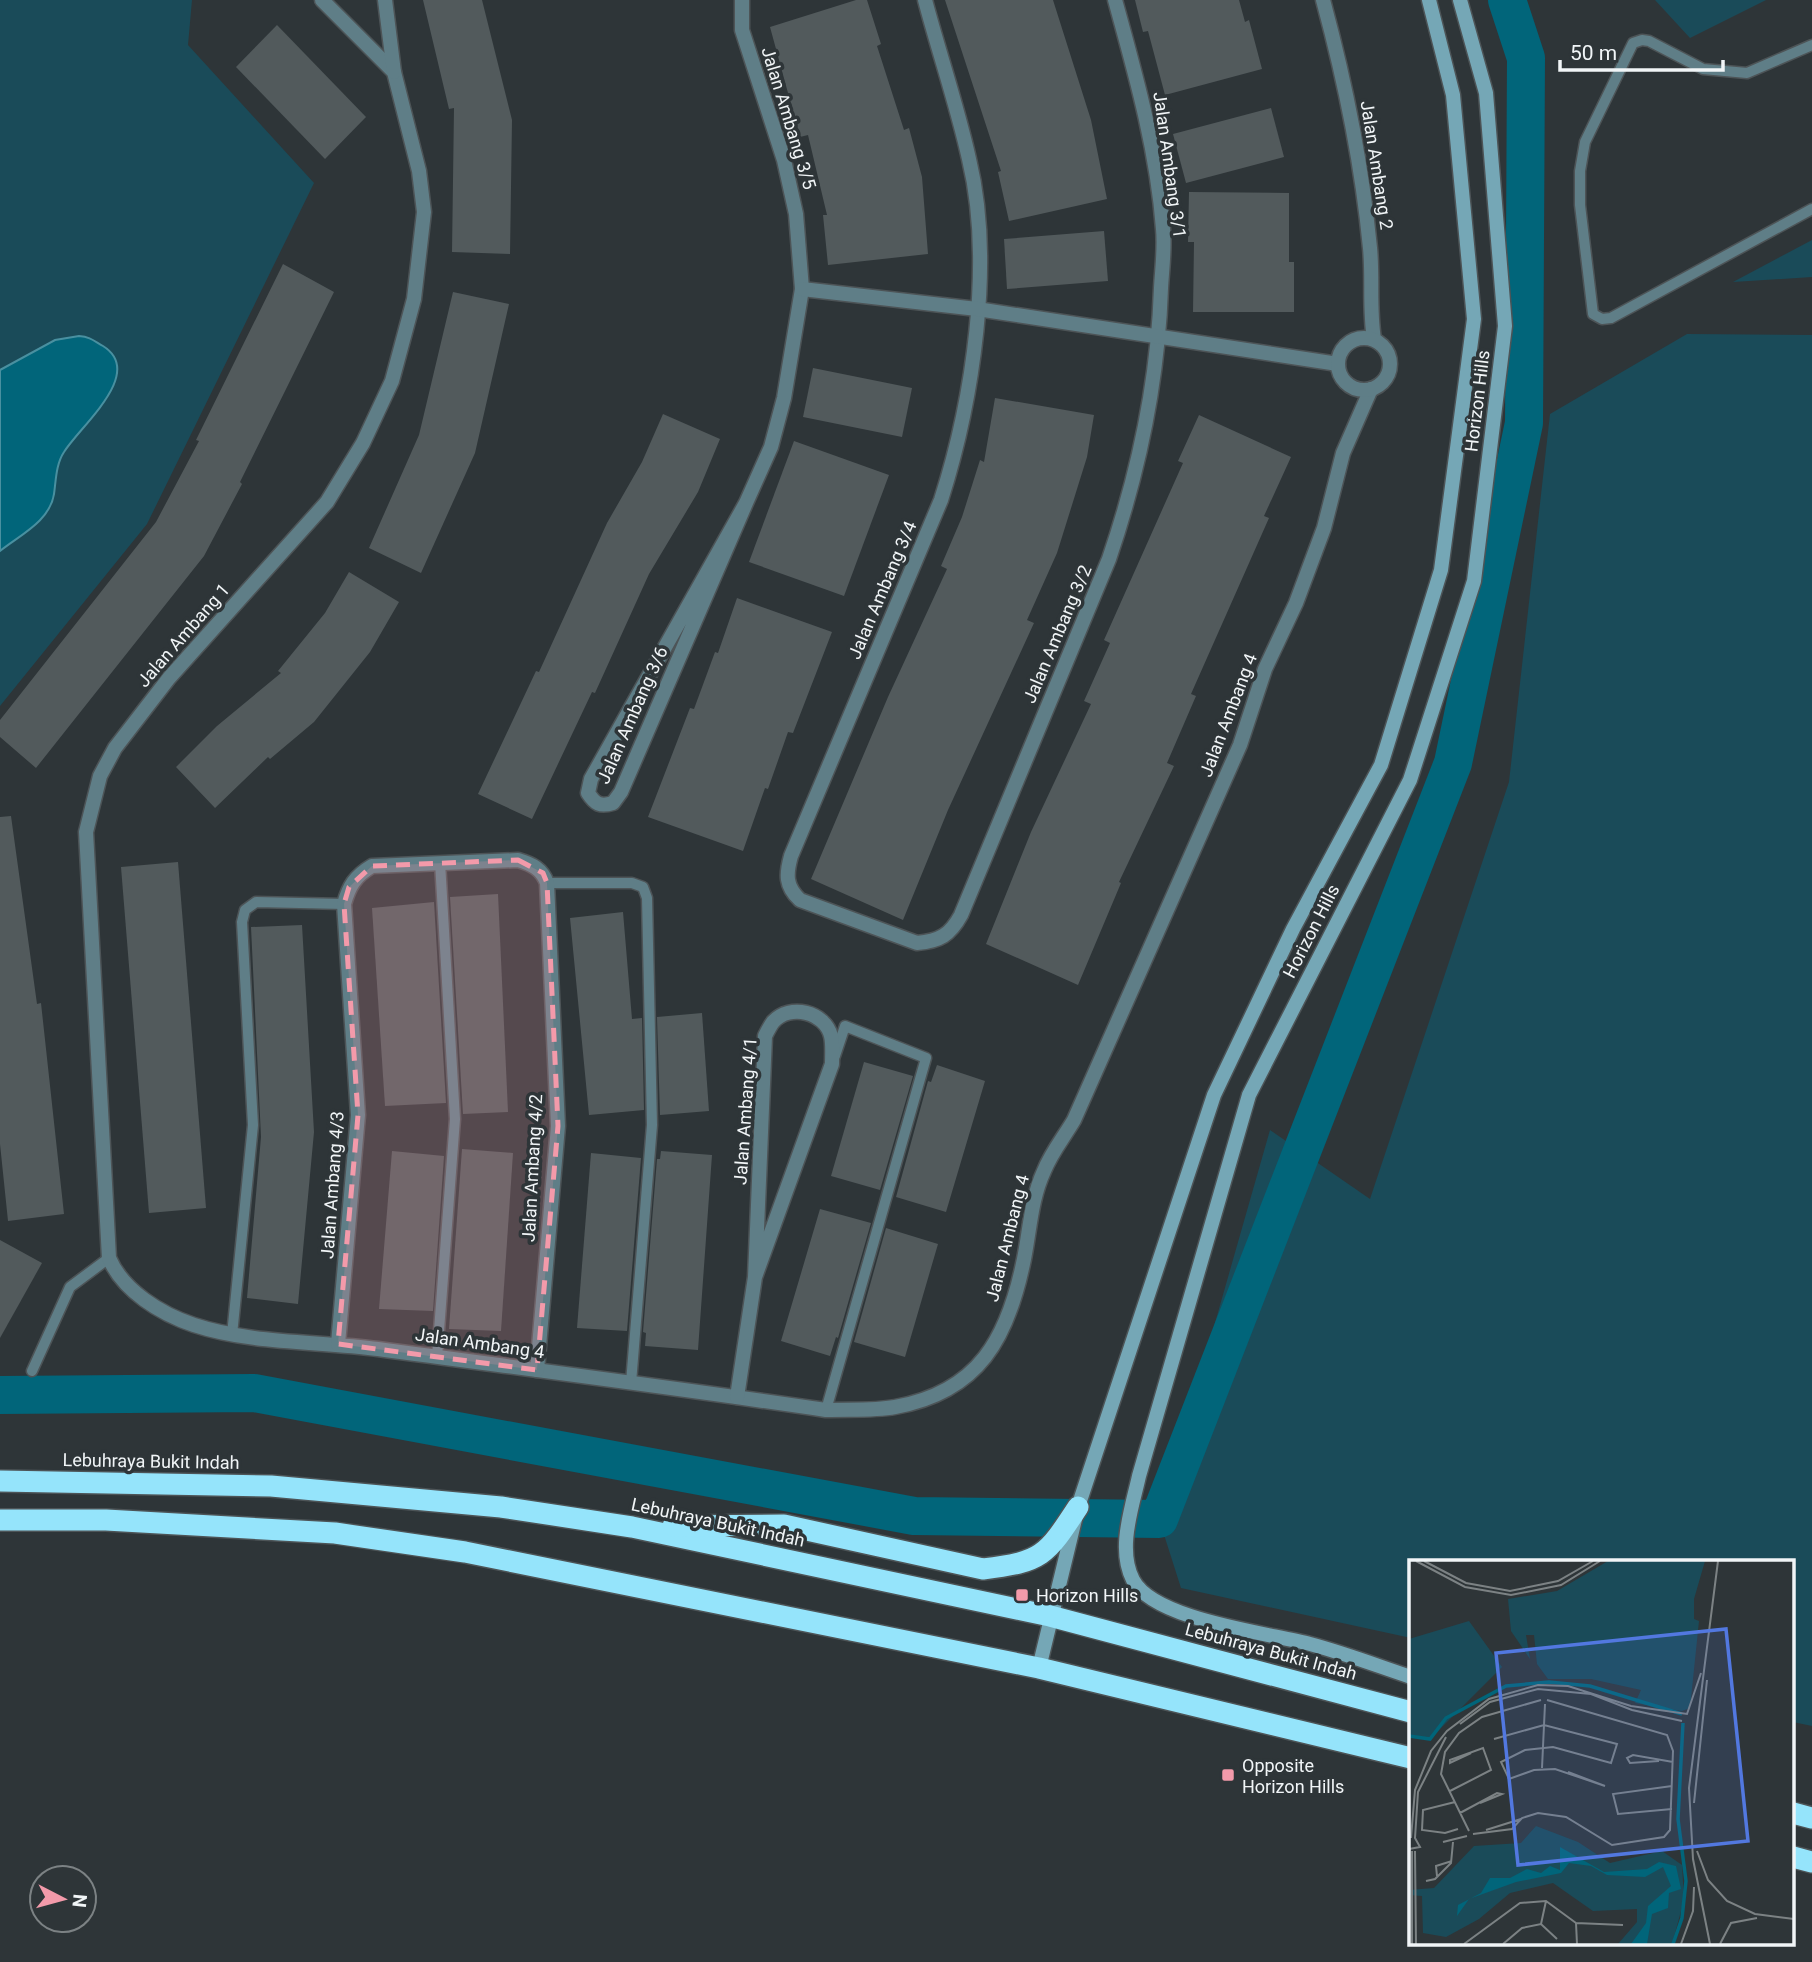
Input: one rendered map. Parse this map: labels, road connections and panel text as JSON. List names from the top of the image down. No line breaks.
{"streets":{"highway":["Lebuhraya Bukit Indah"],"street":["Jalan Ambang 3/5","Jalan Ambang 3/1","Jalan Ambang 2","Horizon Hills","Jalan Ambang 3/4","Jalan Ambang 3/2","Jalan Ambang 1","Jalan Ambang 3/6","Jalan Ambang 4","Jalan Ambang 4/1","Jalan Ambang 4/2","Jalan Ambang 4/3"]},"crossings":[["Jalan Ambang 3/5","Jalan Ambang 3/6"],["Jalan Ambang 3/1","Jalan Ambang 3/2"],["Jalan Ambang 2","Jalan Ambang 4"],["Horizon Hills","Lebuhraya Bukit Indah"],["Jalan Ambang 3/4","Jalan Ambang 3/2"],["Jalan Ambang 1","Jalan Ambang 4"],["Jalan Ambang 4","Jalan Ambang 4/1"],["Jalan Ambang 4","Jalan Ambang 4/2"],["Jalan Ambang 4","Jalan Ambang 4/3"]],"places":{"transit":["Horizon Hills","Opposite Horizon Hills"]},"scale_bar":"50 m","north":"right"}
